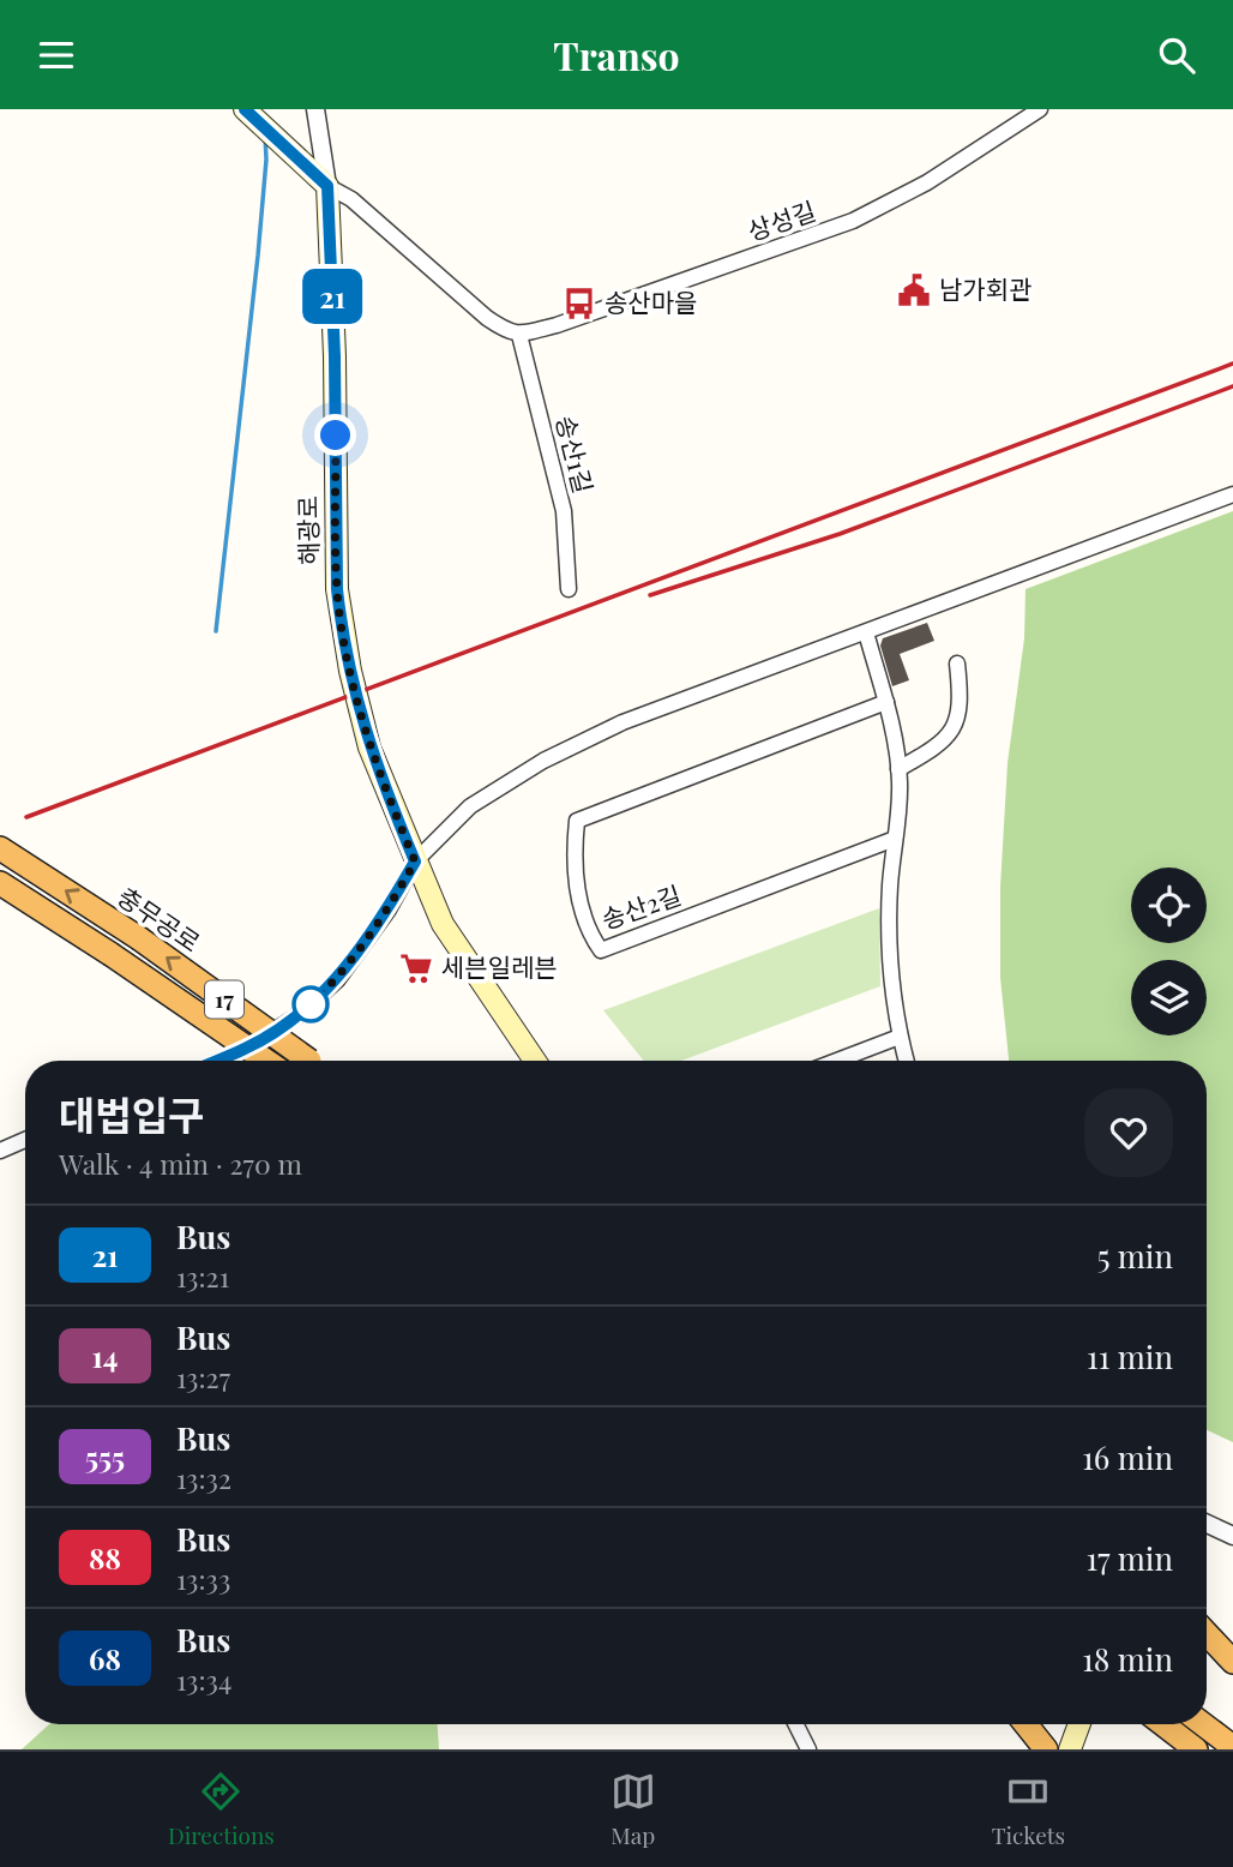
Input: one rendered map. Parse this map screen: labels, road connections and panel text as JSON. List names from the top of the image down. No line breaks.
{"streets":{"highway":["충무공로","17"],"main road":["해광로"],"street":["상성길","송산1길","송산2길"]},"crossings":[["상성길","송산1길"]],"places":{"public building":["남가회관"],"bus stop":["송산마을"],"supermarket":["세븐일레븐"]},"lines":["bus line 21"],"page":{"header":"Transo","on_map":"21","heading":["대법입구","Walk · 4 min · 270 m"],"list":[{"mark":"21","name":"Bus","note":"13:21","value":"5 min"},{"mark":"14","name":"Bus","note":"13:27","value":"11 min"},{"mark":"555","name":"Bus","note":"13:32","value":"16 min"},{"mark":"88","name":"Bus","note":"13:33","value":"17 min"},{"mark":"68","name":"Bus","note":"13:34","value":"18 min"}],"tabs":["Directions","Map","Tickets"]}}
